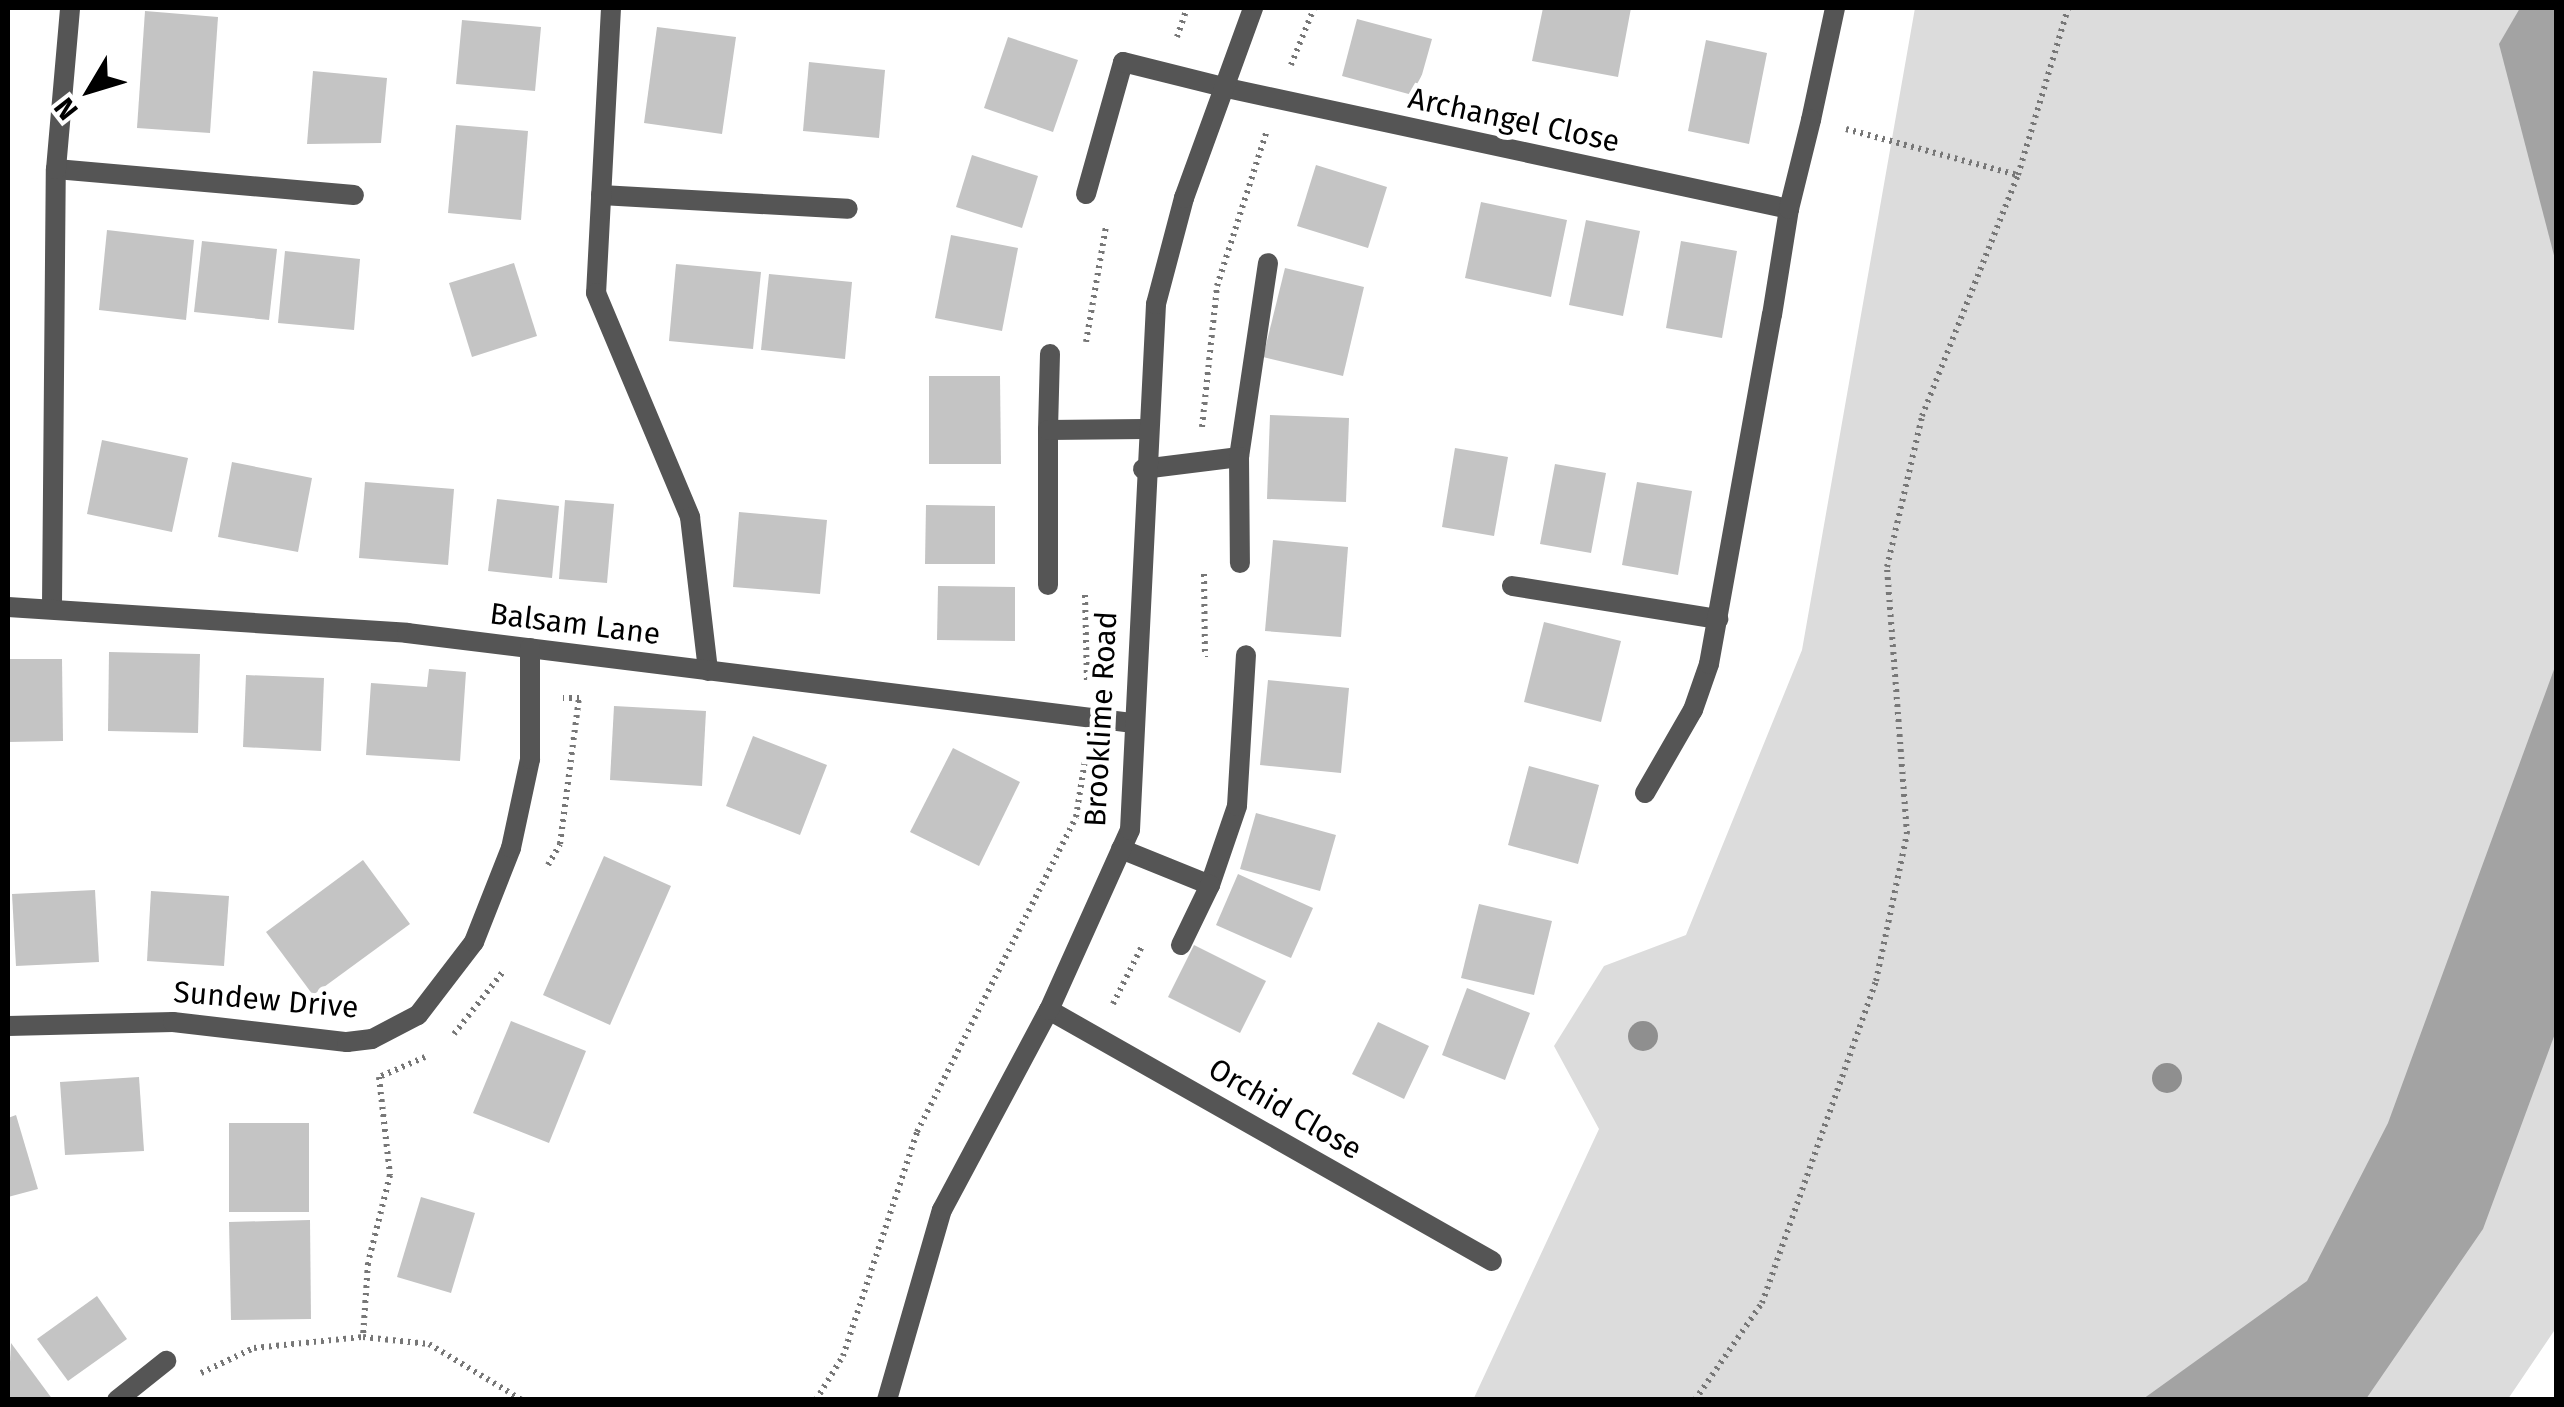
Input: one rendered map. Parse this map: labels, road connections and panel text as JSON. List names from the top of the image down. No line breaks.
{"streets":{"street":["Archangel Close","Balsam Lane","Brooklime Road","Sundew Drive","Orchid Close"]},"crossings":[["Archangel Close","Brooklime Road"],["Balsam Lane","Brooklime Road"],["Balsam Lane","Sundew Drive"],["Brooklime Road","Orchid Close"]],"north":"bottom left"}
